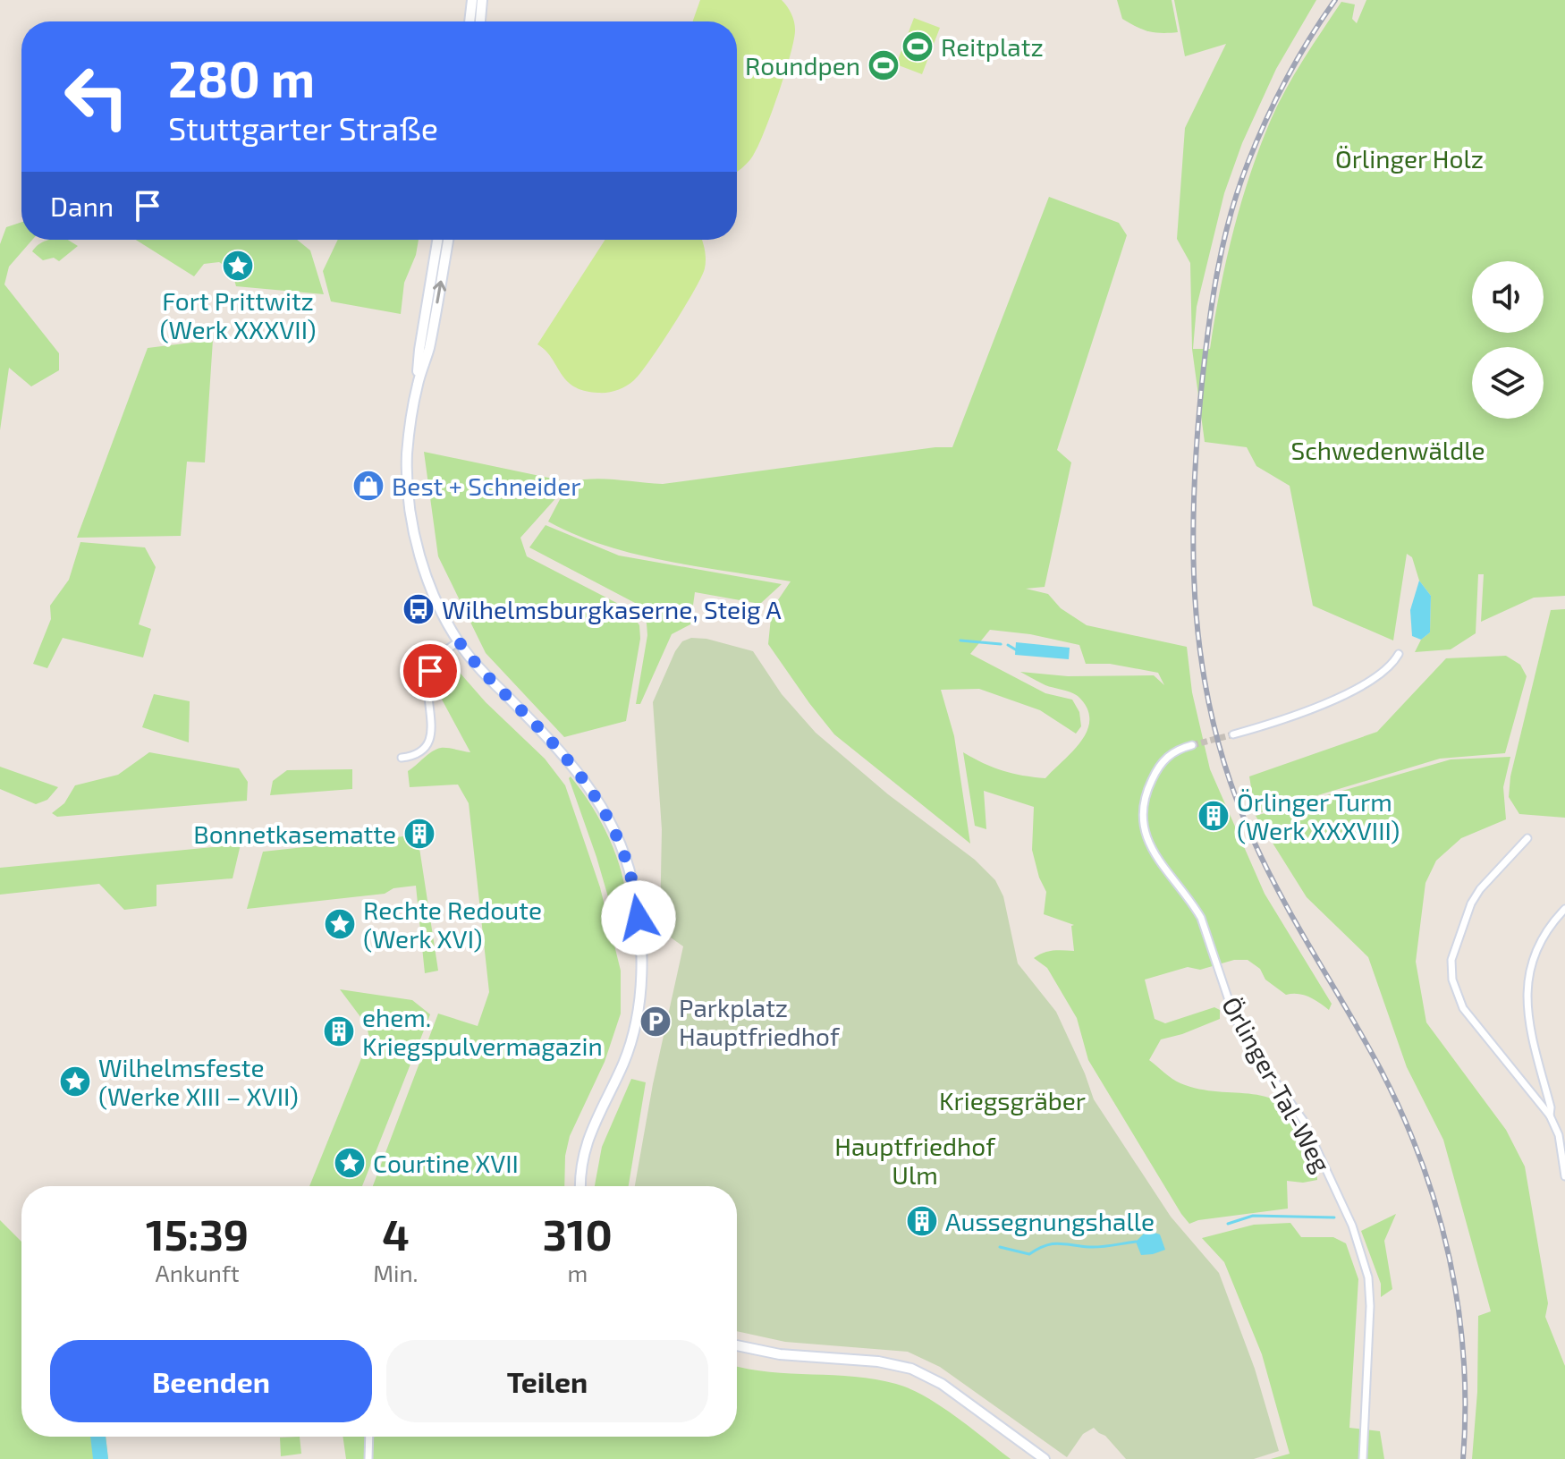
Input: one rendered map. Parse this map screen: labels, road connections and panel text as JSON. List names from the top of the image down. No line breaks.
{"streets":{"street":["Örlinger-Tal-Weg"]},"parks":["Örlinger Holz","Schwedenwäldle","Kriegsgräber","Hauptfriedhof Ulm"],"places":{"sports":["Reitplatz","Roundpen"],"place":["Fort Prittwitz (Werk XXXVII)","Rechte Redoute (Werk XVI)","Wilhelmsfeste (Werke XIII – XVII)","Courtine XVII"],"shop":["Best + Schneider"],"bus stop":["Wilhelmsburgkaserne, Steig A"],"building":["Örlinger Turm (Werk XXXVIII)","Bonnetkasematte","ehem. Kriegspulvermagazin","Aussegnungshalle"],"parking":["Parkplatz Hauptfriedhof"]},"page":{"turn":["280 m","Stuttgarter Straße"],"then":"Dann","eta":["15:39","Ankunft","4","Min.","310","m"],"buttons":["Beenden","Teilen"]}}
